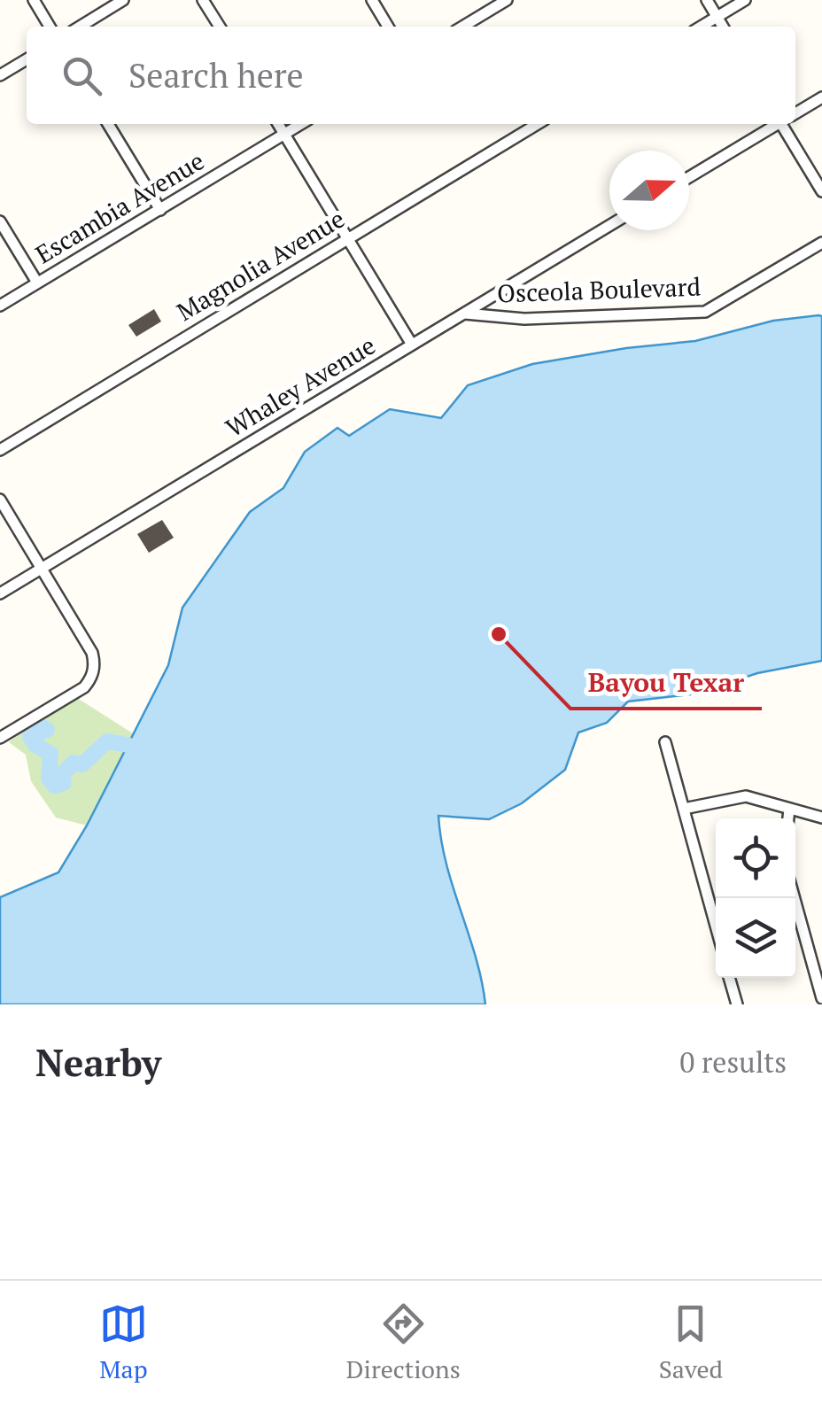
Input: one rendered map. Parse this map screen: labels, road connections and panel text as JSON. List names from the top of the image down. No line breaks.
{"streets":{"street":["Escambia Avenue","Magnolia Avenue","Osceola Boulevard","Whaley Avenue"]},"crossings":[["Osceola Boulevard","Whaley Avenue"]],"places":["Bayou Texar"],"north":"right","page":{"search":"Search here","heading":["Nearby","0 results"],"nav":["Map","Directions","Saved"]}}
